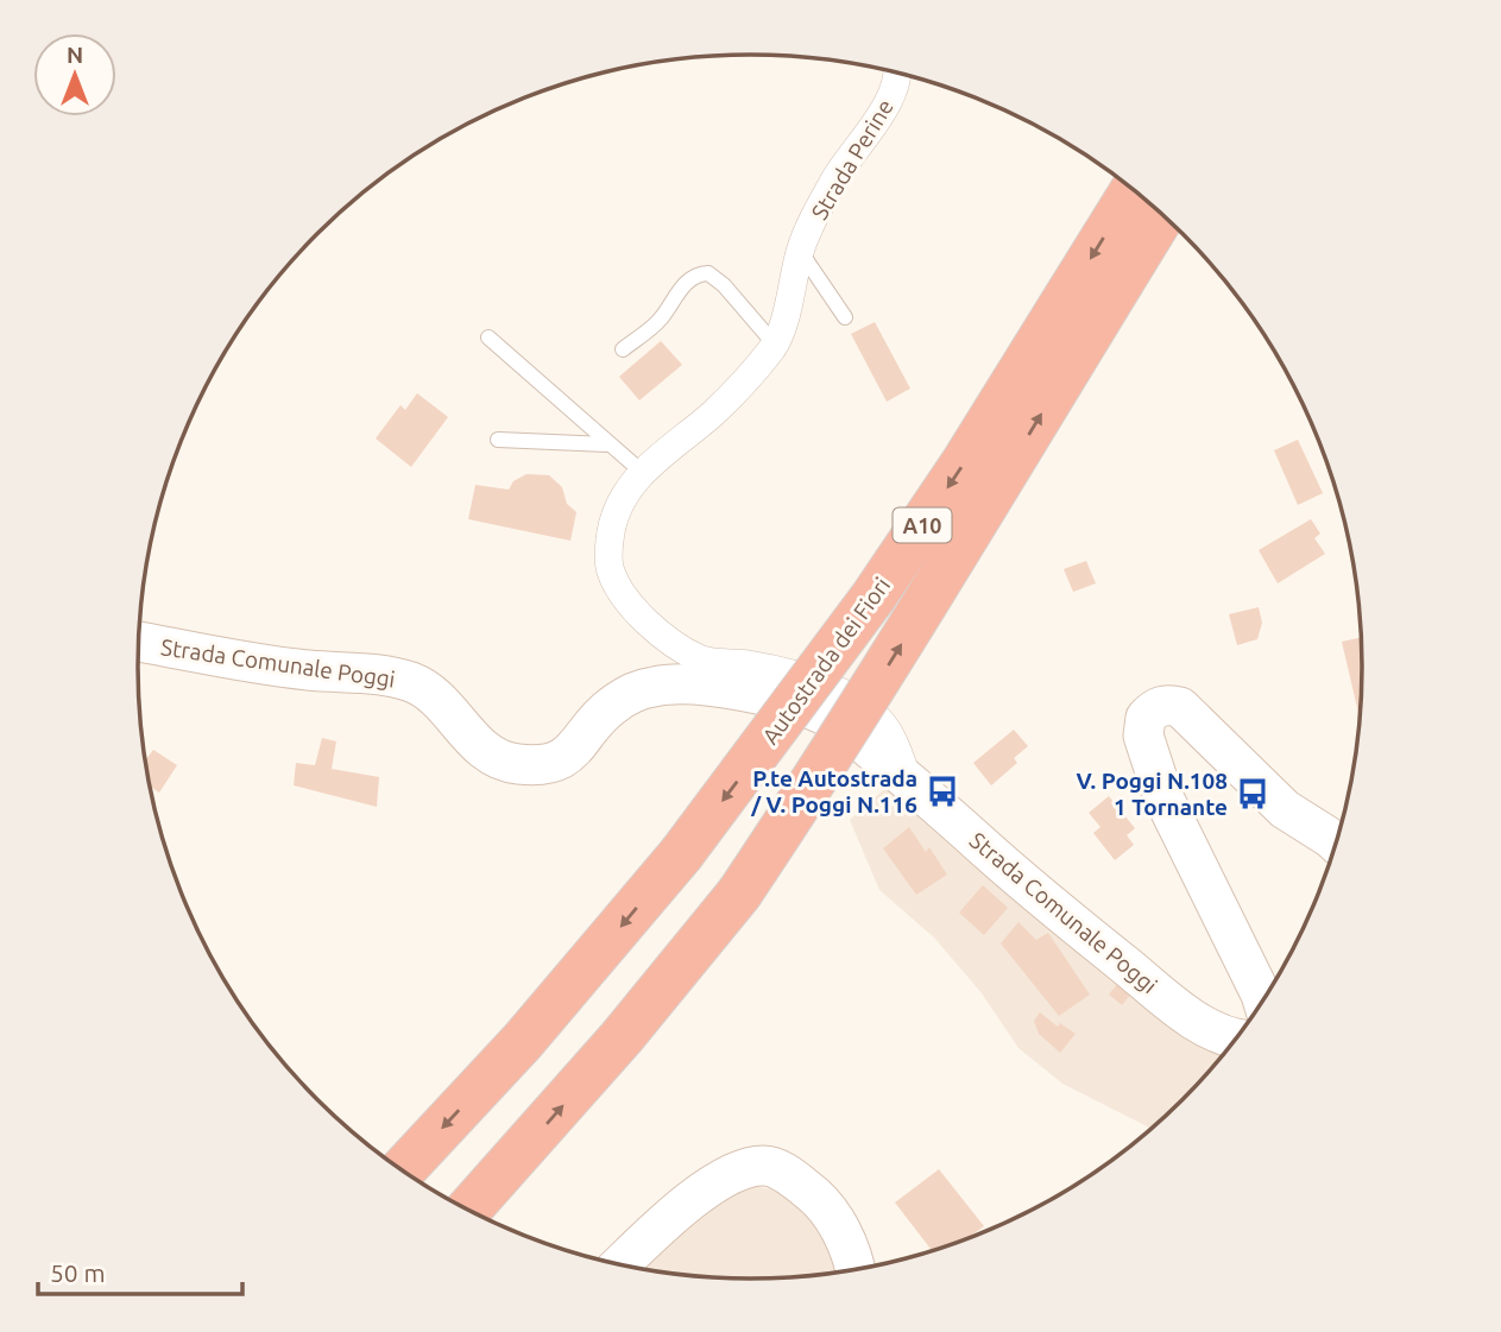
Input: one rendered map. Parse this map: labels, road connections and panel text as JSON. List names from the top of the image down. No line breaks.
{"streets":{"highway":["A10","Autostrada dei Fiori"],"main road":["Strada Comunale Poggi"],"street":["Strada Perine"]},"places":{"bus stop":["P.te Autostrada / V. Poggi N.116","V. Poggi N.108 1 Tornante"]},"scale_bar":"50 m","north":"top"}
